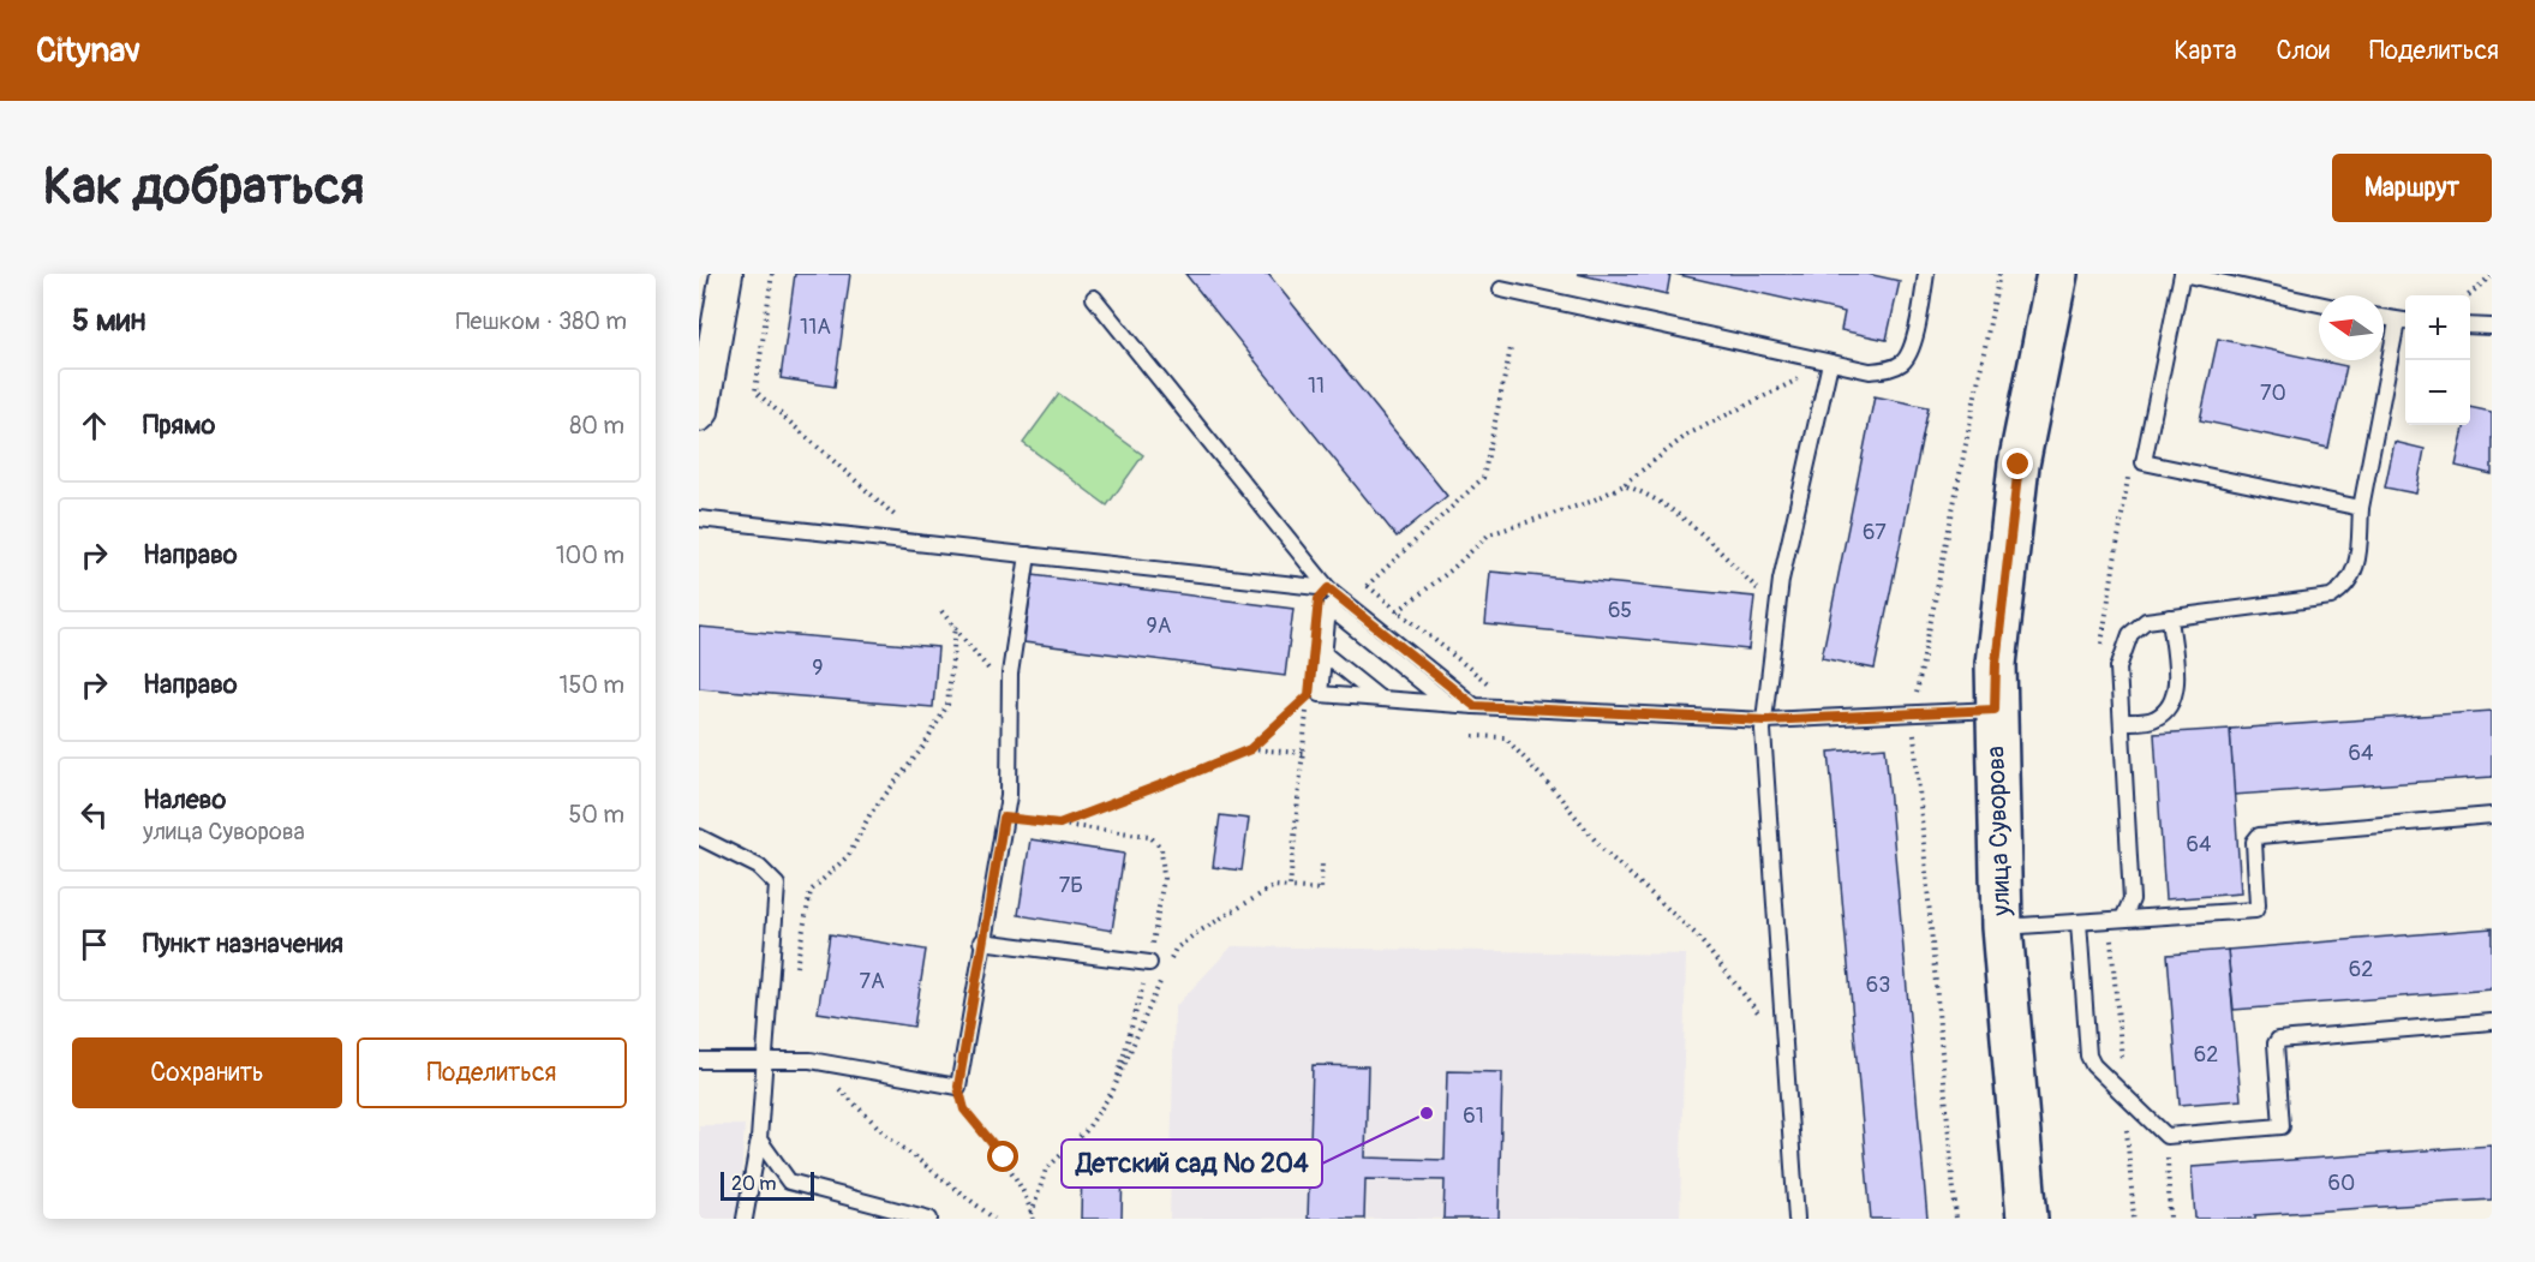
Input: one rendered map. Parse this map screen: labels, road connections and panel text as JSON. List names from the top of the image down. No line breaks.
{"streets":{"main road":["улица Суворова"]},"places":["Детский сад № 204"],"house_numbers":["11А","11","70","67","65","9А","9","64","64","7Б","62","7А","63","62","61","60"],"scale_bar":"20 m","north":"left","page":{"header":"Citynav","nav":["Карта","Слои","Поделиться"],"buttons":["Маршрут",["Сохранить","Поделиться"]],"title":"Как добраться","heading":["5 мин","Пешком · 380 m"],"map_buttons":["+","−"],"list":[["Прямо","80 m"],["Направо","100 m"],["Направо","150 m"],["Налево","улица Суворова","50 m"],"Пункт назначения"],"scale":"20 m"}}
